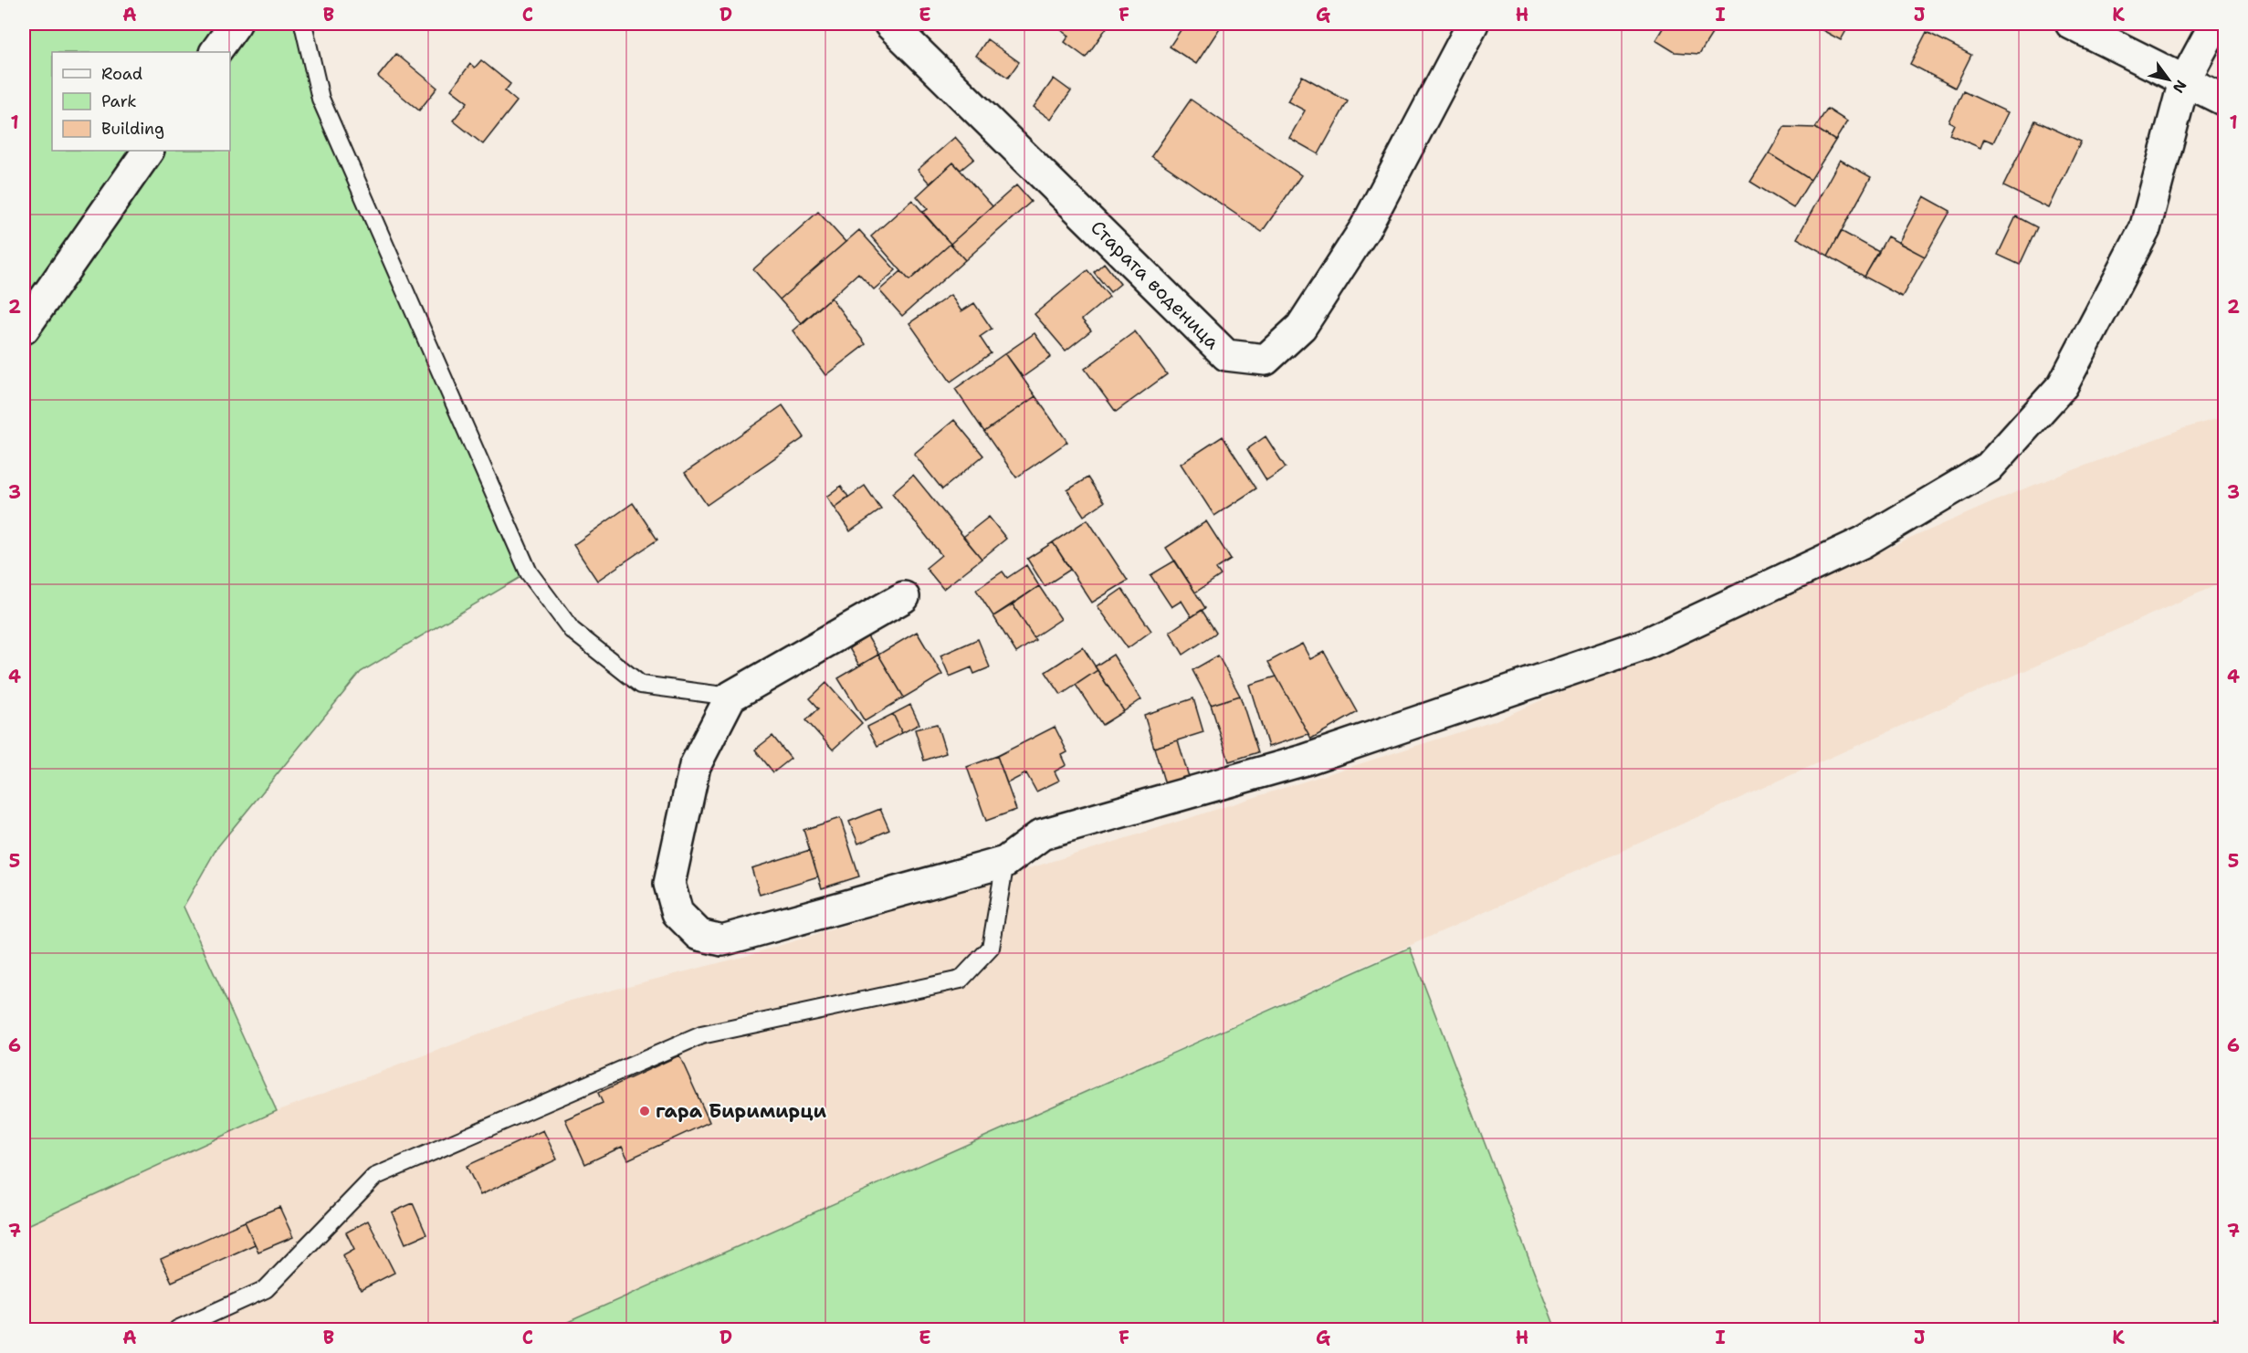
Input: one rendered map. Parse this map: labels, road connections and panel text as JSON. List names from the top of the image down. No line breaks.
{"streets":{"street":["Старата воденица"]},"places":["гара Биримирци"],"legend":["Road","Park","Building"],"north":"bottom right","grid":{"columns":["A","B","C","D","E","F","G","H","I","J","K"],"rows":["1","2","3","4","5","6","7"]}}
